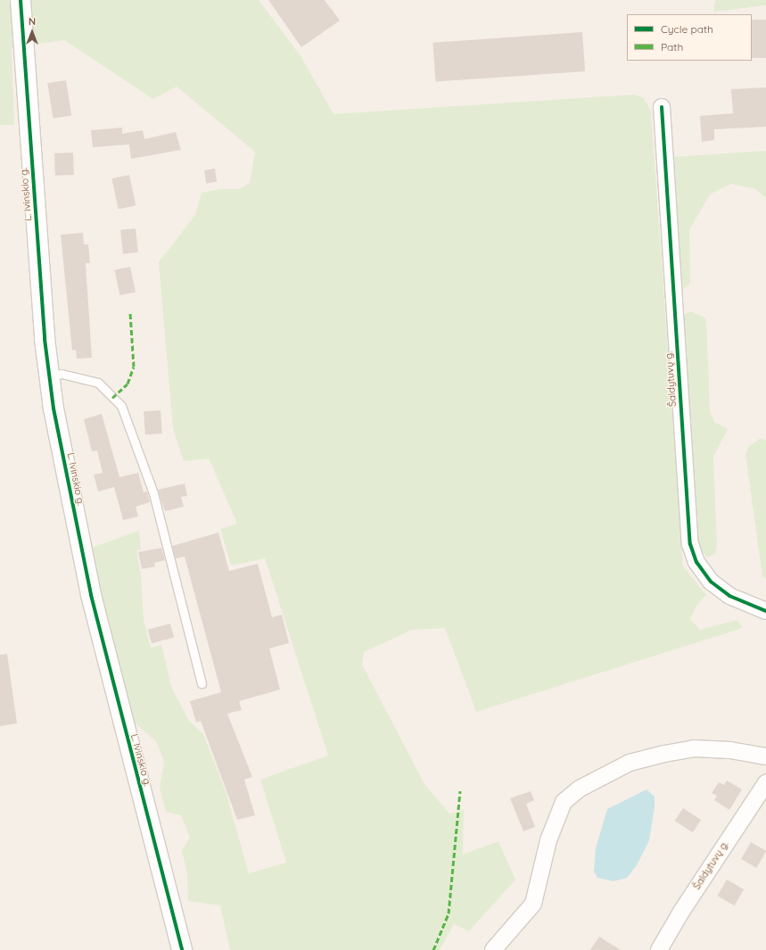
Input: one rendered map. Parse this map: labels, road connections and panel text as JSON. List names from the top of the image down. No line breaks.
{"streets":{"street":["L. Ivinskio g.","Šaldytuvų g."]},"legend":["Cycle path","Path"],"north":"top"}
